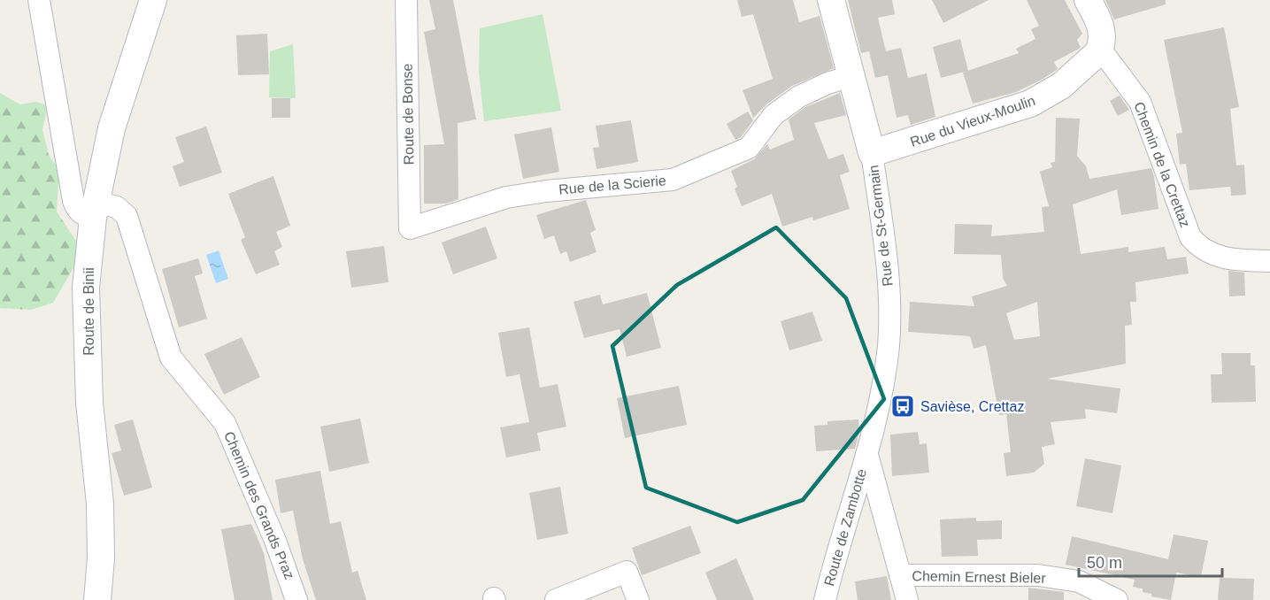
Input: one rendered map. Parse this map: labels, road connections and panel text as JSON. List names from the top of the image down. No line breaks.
{"streets":{"street":["Route de Bonse","Rue du Vieux-Moulin","Chemin de la Crettaz","Rue de la Scierie","Rue de St-Germain","Route de Binii","Chemin des Grands Praz","Route de Zambotte","Chemin Ernest Bieler"]},"crossings":[["Route de Bonse","Rue de la Scierie"],["Rue du Vieux-Moulin","Chemin de la Crettaz"],["Rue du Vieux-Moulin","Rue de St-Germain"],["Rue de la Scierie","Rue de St-Germain"],["Rue de St-Germain","Route de Zambotte"],["Route de Binii","Chemin des Grands Praz"]],"places":{"bus stop":["Savièse, Crettaz"]},"scale_bar":"50 m"}
